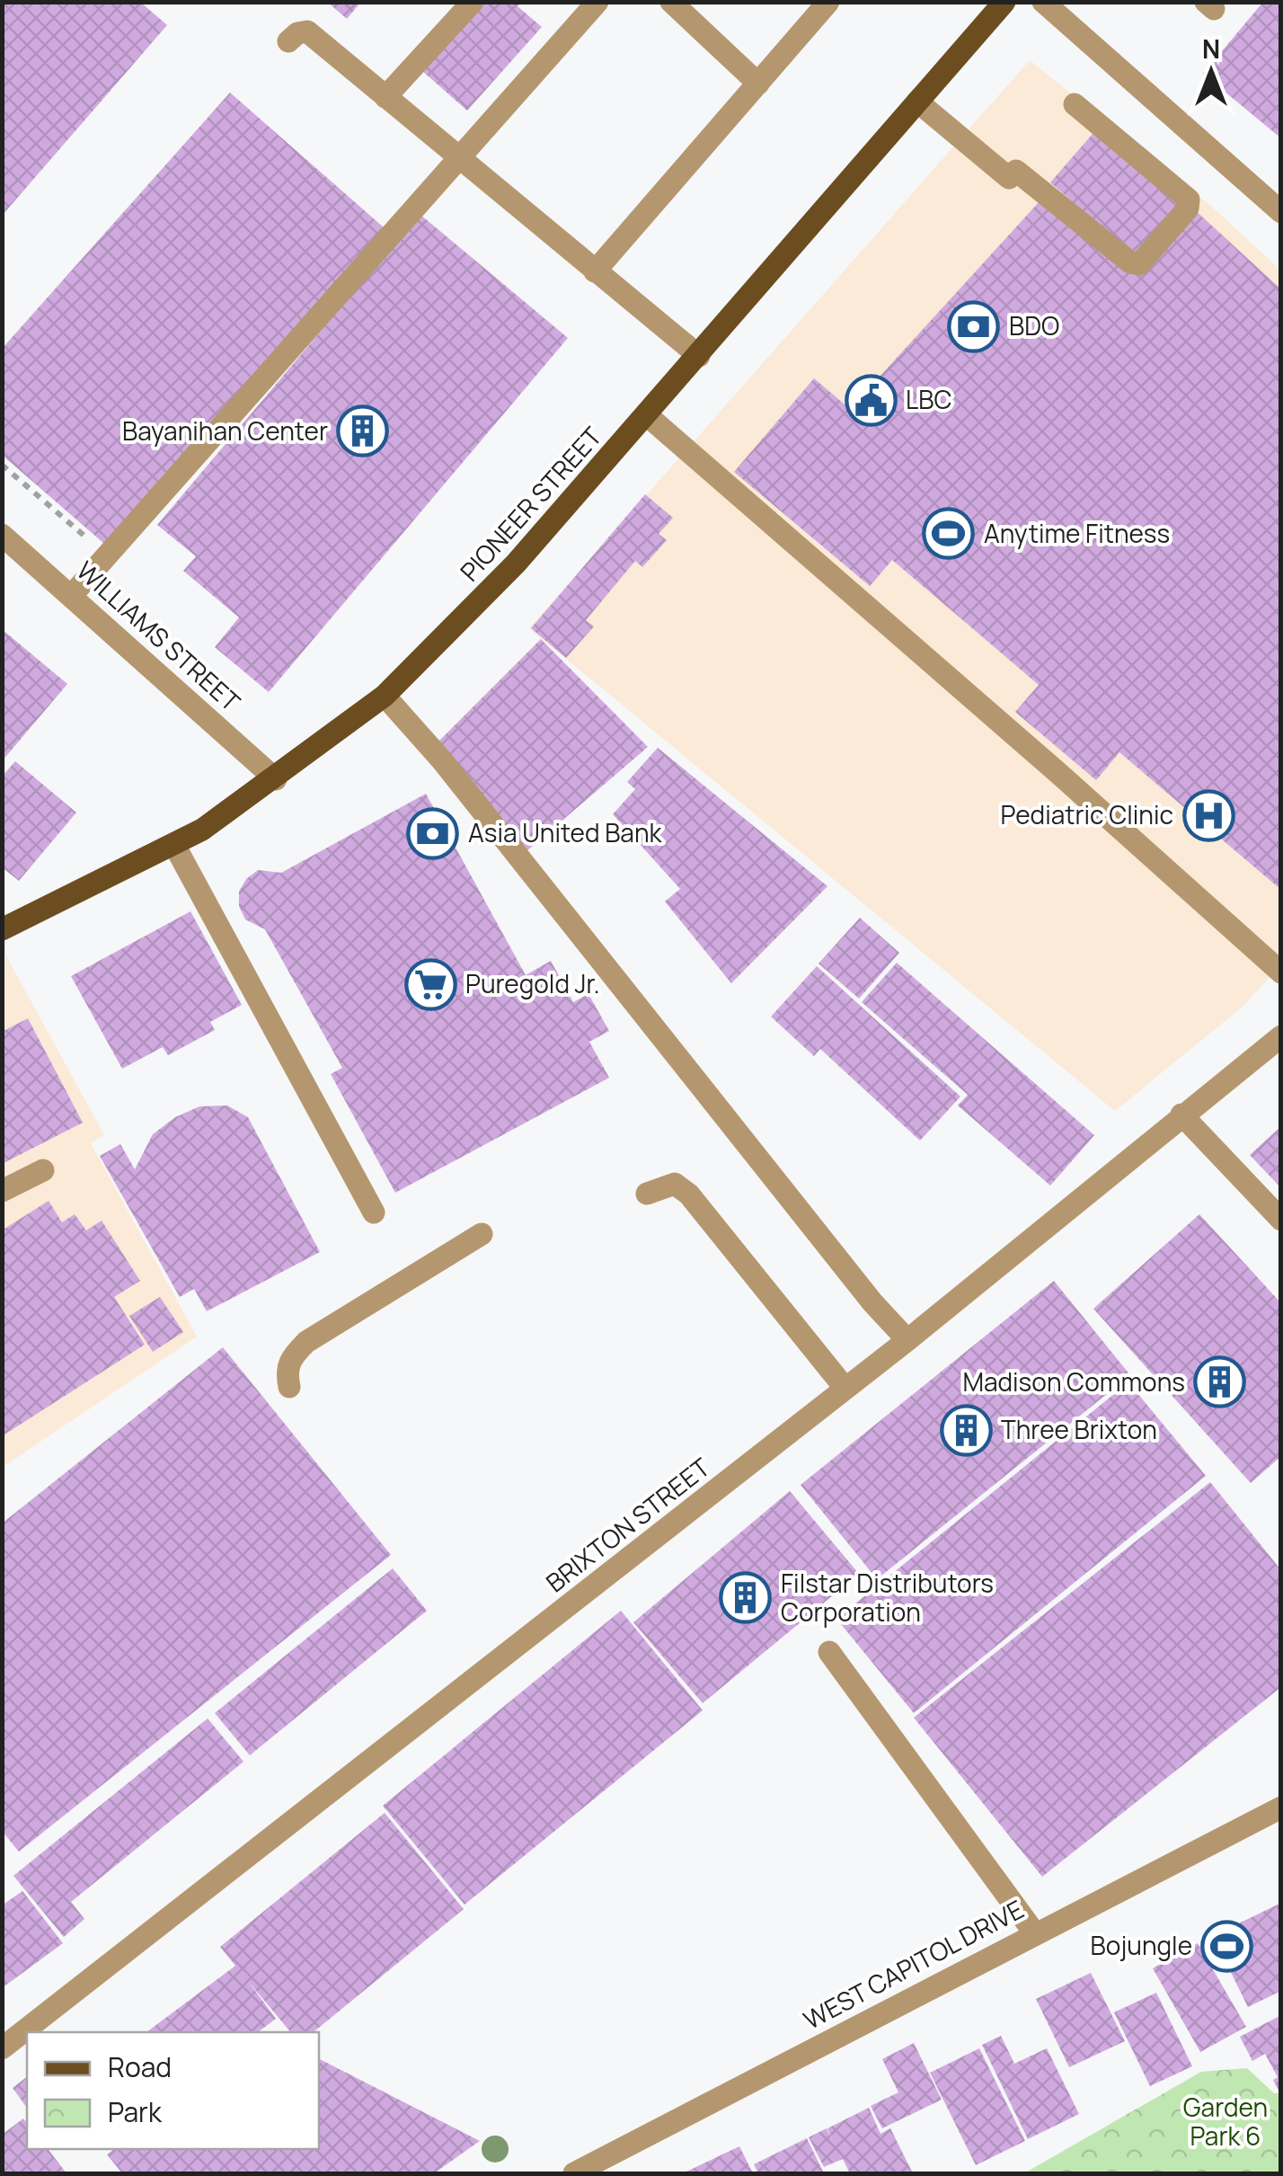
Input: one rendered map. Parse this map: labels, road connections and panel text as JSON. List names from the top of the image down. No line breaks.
{"streets":{"main road":["PIONEER STREET"],"street":["WILLIAMS STREET","BRIXTON STREET","WEST CAPITOL DRIVE"]},"crossings":[["PIONEER STREET","WILLIAMS STREET"]],"parks":["Garden Park 6"],"places":{"bank":["BDO","Asia United Bank"],"public building":["LBC"],"building":["Bayanihan Center","Madison Commons","Three Brixton","Filstar Distributors Corporation"],"sports":["Anytime Fitness","Bojungle"],"hospital":["Pediatric Clinic"],"supermarket":["Puregold Jr."]},"legend":["Road","Park"],"north":"top"}
